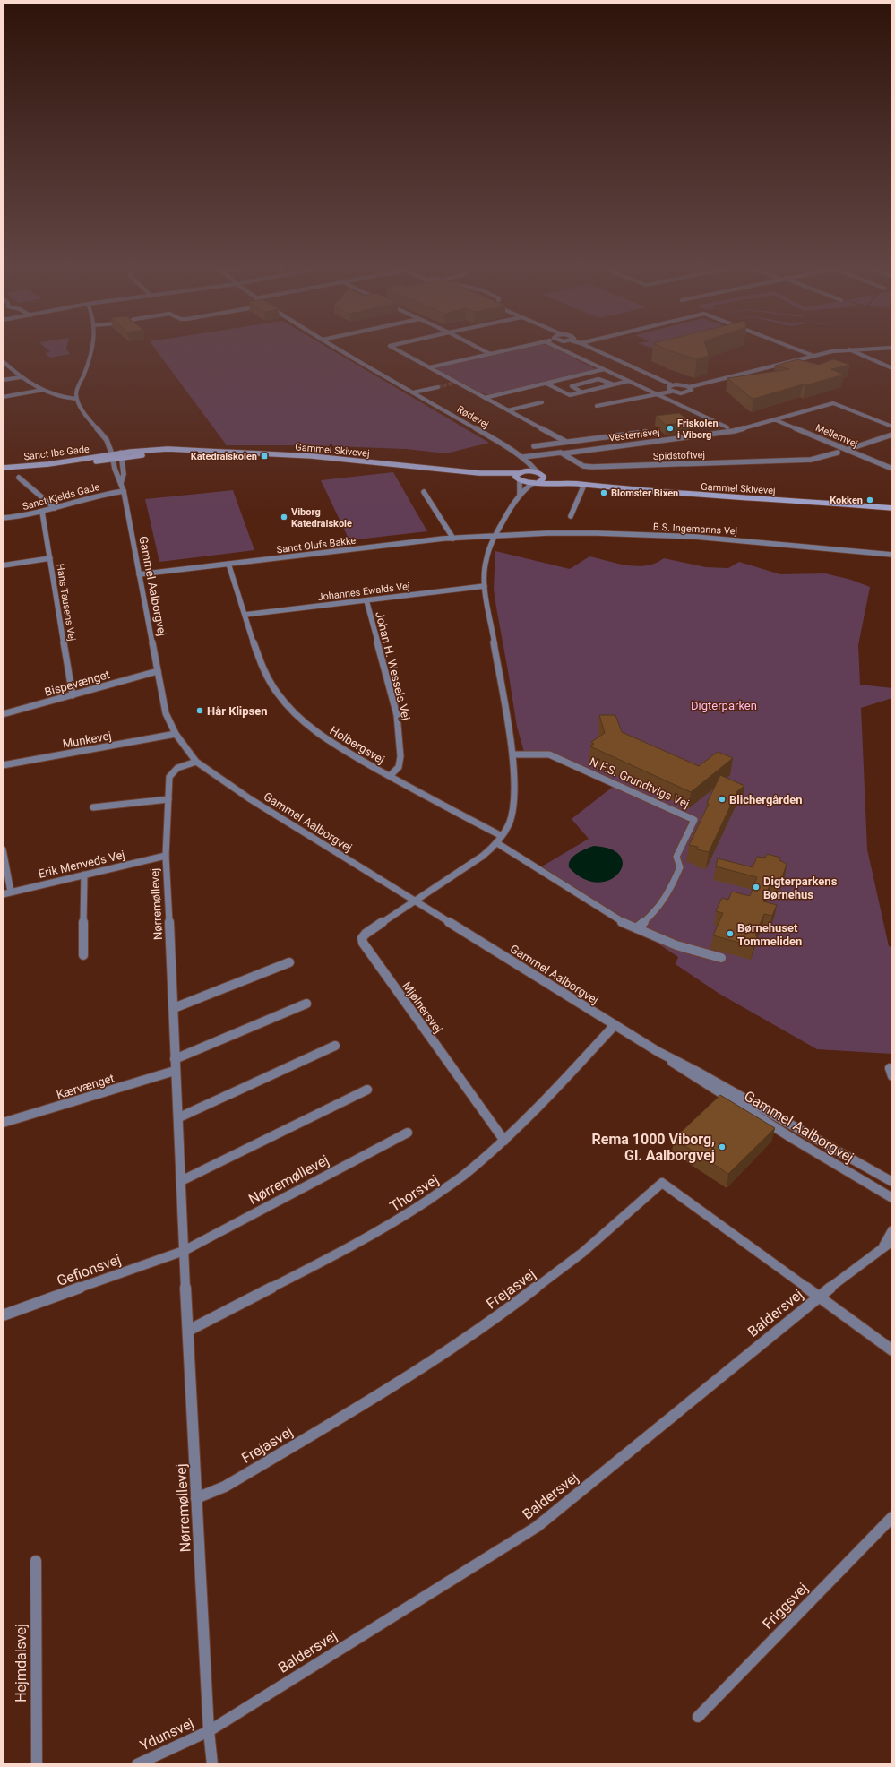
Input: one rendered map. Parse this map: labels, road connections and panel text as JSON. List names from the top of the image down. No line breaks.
{"streets":{"main road":["Gammel Skivevej","Sanct Ibs Gade"],"street":["Rødevej","Vesterrisvej","Mellemvej","Spidstoftvej","Sanct Kjelds Gade","B.S. Ingemanns Vej","Sanct Olufs Bakke","Gammel Aalborgvej","Johannes Ewalds Vej","Hans Tausens Vej","Johan H. Wessels Vej","Bispevænget","Munkevej","Holbergsvej","N.F.S. Grundtvigs Vej","Erik Menveds Vej","Nørremøllevej","Mjølnersvej","Kærvænget","Thorsvej","Gefionsvej","Frejasvej","Baldersvej","Friggsvej","Hejmdalsvej","Ydunsvej"]},"crossings":[["Rødevej","Gammel Skivevej"],["Vesterrisvej","Mellemvej"],["Vesterrisvej","Spidstoftvej"],["Gammel Skivevej","Sanct Ibs Gade"],["Gammel Skivevej","Gammel Aalborgvej"],["Sanct Ibs Gade","Gammel Aalborgvej"],["Sanct Kjelds Gade","Gammel Aalborgvej"],["Sanct Kjelds Gade","Hans Tausens Vej"],["B.S. Ingemanns Vej","Sanct Olufs Bakke"],["Sanct Olufs Bakke","Gammel Aalborgvej"],["Sanct Olufs Bakke","Holbergsvej"],["Gammel Aalborgvej","Bispevænget"],["Gammel Aalborgvej","Munkevej"],["Gammel Aalborgvej","Nørremøllevej"],["Gammel Aalborgvej","Mjølnersvej"],["Gammel Aalborgvej","Thorsvej"],["Johannes Ewalds Vej","Johan H. Wessels Vej"],["Johannes Ewalds Vej","Holbergsvej"],["Hans Tausens Vej","Bispevænget"],["Johan H. Wessels Vej","Holbergsvej"],["Erik Menveds Vej","Nørremøllevej"],["Nørremøllevej","Kærvænget"],["Nørremøllevej","Thorsvej"],["Nørremøllevej","Gefionsvej"],["Nørremøllevej","Frejasvej"],["Nørremøllevej","Baldersvej"],["Nørremøllevej","Ydunsvej"],["Mjølnersvej","Thorsvej"],["Frejasvej","Baldersvej"],["Baldersvej","Ydunsvej"]],"parks":["Digterparken"],"places":{"other":["Friskolen i Viborg","Blomster Bixen","Kokken","Viborg Katedralskole","Hår Klipsen","Blichergården","Digterparkens Børnehus","Børnehuset Tommeliden","Rema 1000 Viborg, Gl. Aalborgvej"],"transit":["Katedralskolen"]}}
